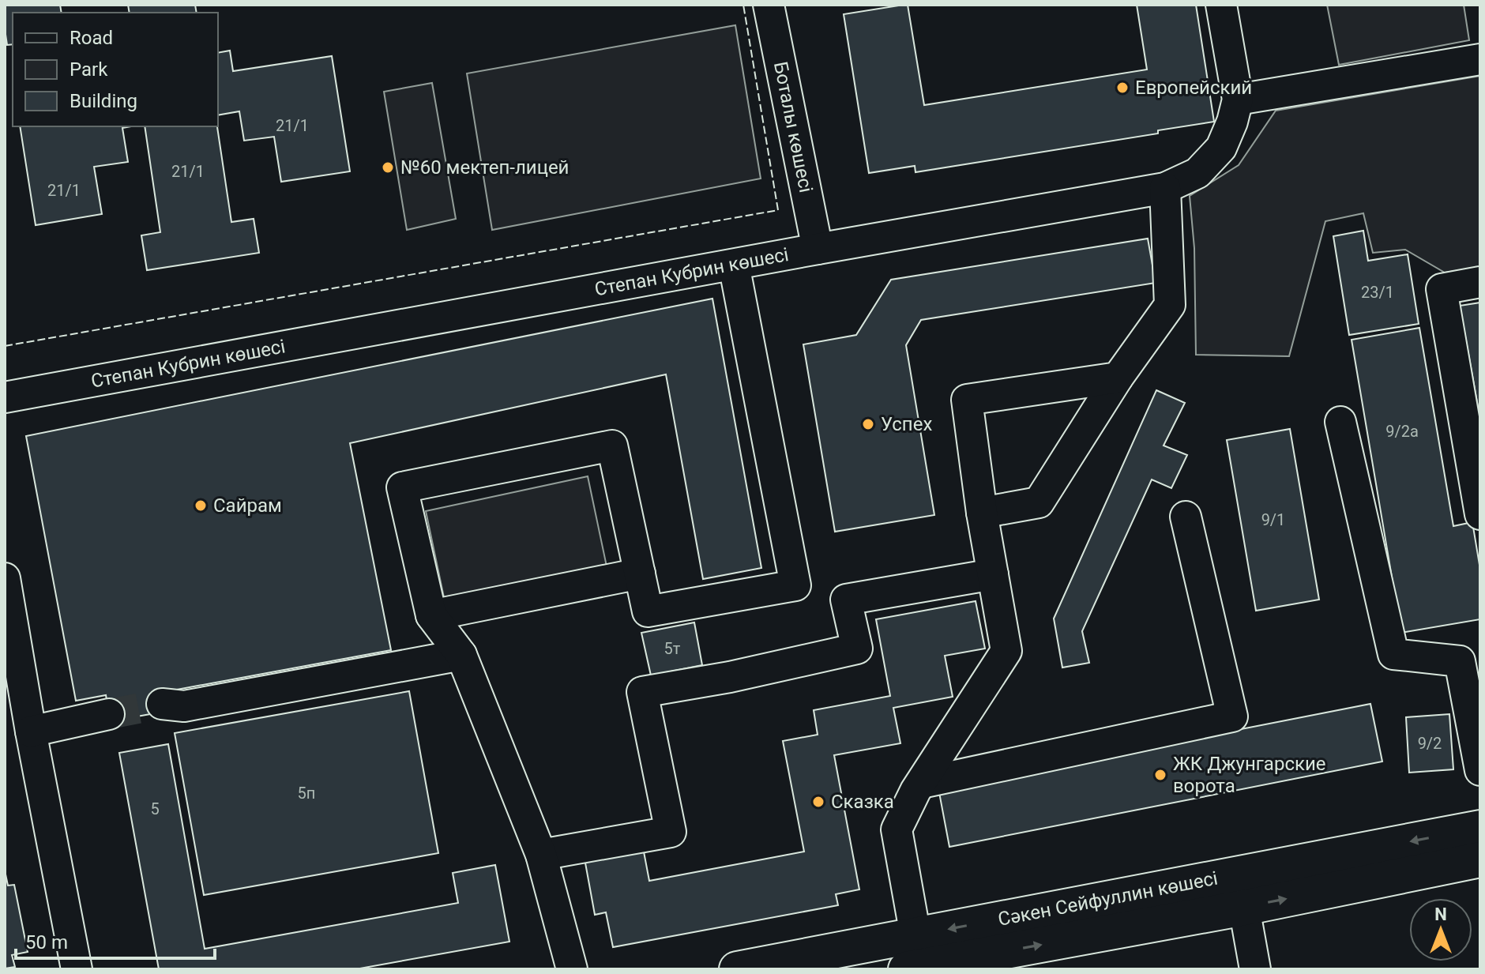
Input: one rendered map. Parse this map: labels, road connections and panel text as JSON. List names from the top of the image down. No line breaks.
{"streets":{"main road":["Сәкен Сейфуллин көшесі"],"street":["Боталы көшесі","Степан Кубрин көшесі"]},"crossings":[["Боталы көшесі","Степан Кубрин көшесі"]],"places":["Европейский","№60 мектеп-лицей","Успех","Сайрам","ЖК Джунгарские ворота","Сказка"],"house_numbers":["21/1","21/1","21/1","23/1","9/2а","9/1","5т","9/2","5п","5"],"legend":["Road","Park","Building"],"scale_bar":"50 m","north":"top"}
